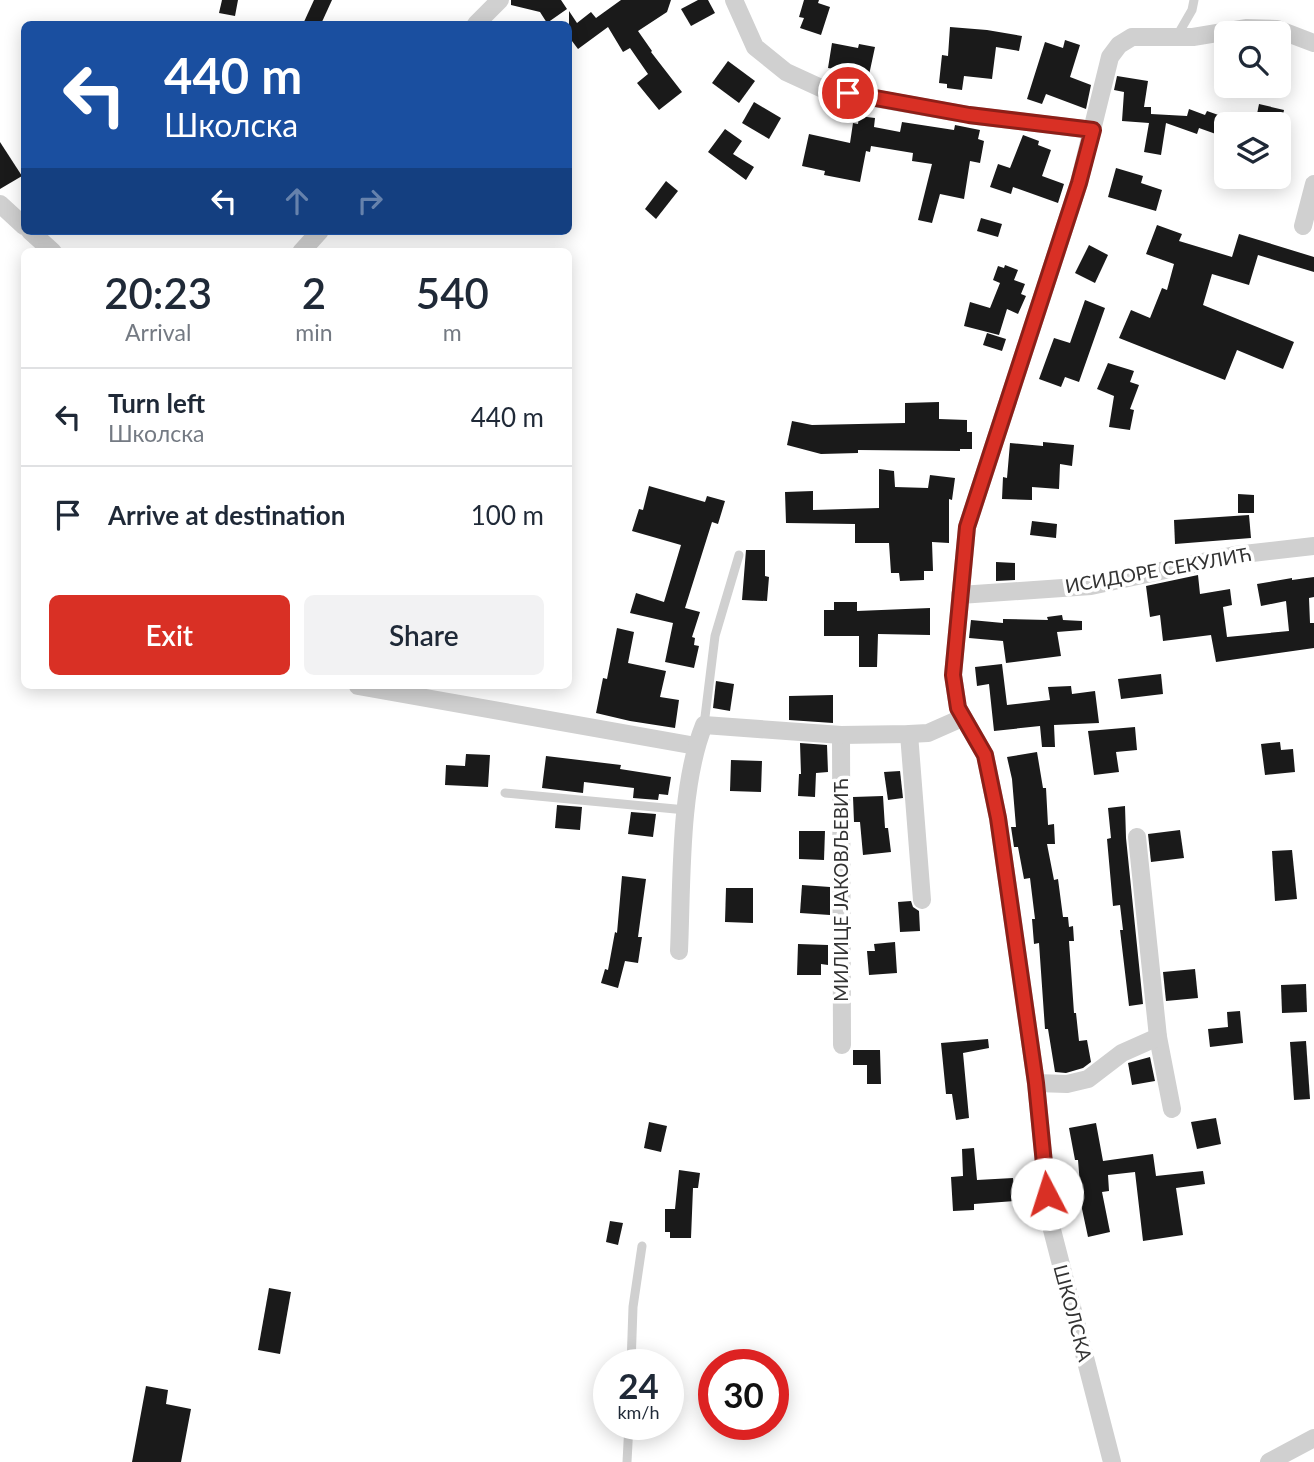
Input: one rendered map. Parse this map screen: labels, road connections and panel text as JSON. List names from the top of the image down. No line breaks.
{"streets":{"street":["ИСИДОРЕ СЕКУЛИЋ","МИЛИЦЕ ЈАКОВЉЕВИЋ","ШКОЛСКА"]},"crossings":[["ИСИДОРЕ СЕКУЛИЋ","ШКОЛСКА"]],"page":{"turn":["440 m","Школска"],"eta":["20:23","Arrival","2","min","540","m"],"list":[{"name":"Turn left","note":"Школска","value":"440 m"},{"name":"Arrive at destination","value":"100 m"}],"buttons":["Exit","Share"],"speed":"24 km/h","limit":"30"}}
